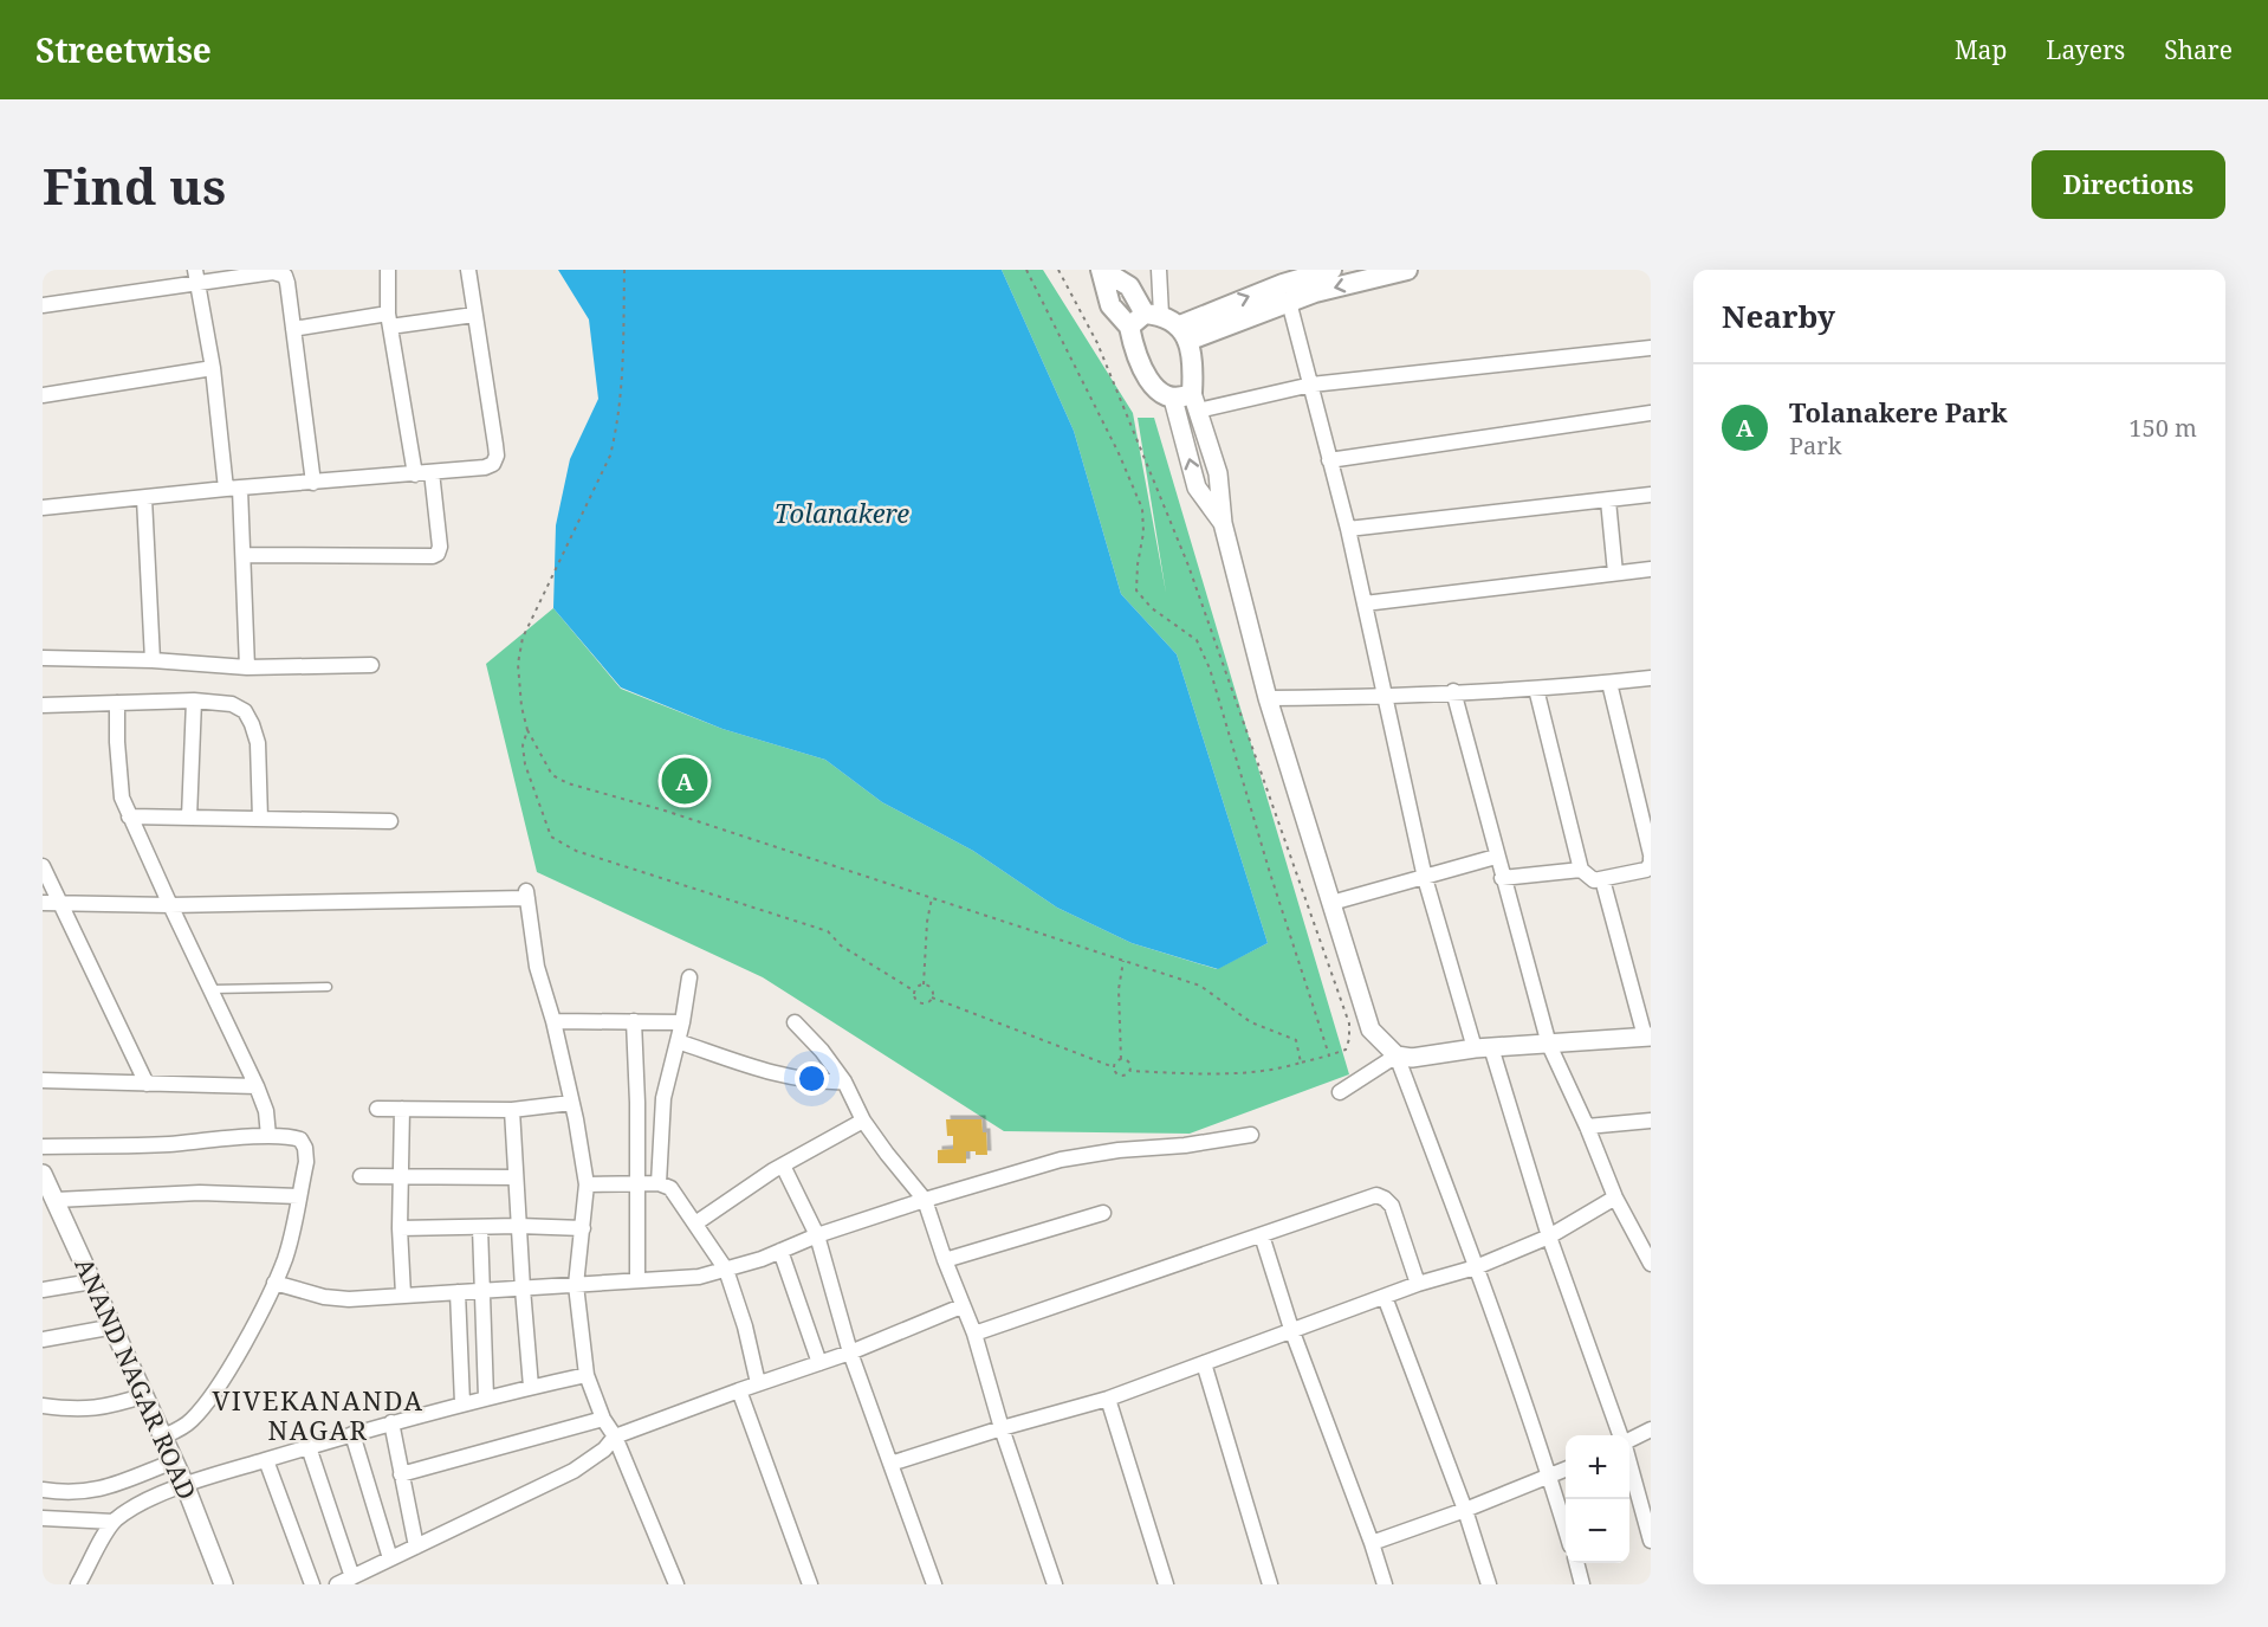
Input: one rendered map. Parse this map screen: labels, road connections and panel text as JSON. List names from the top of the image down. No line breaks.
{"streets":{"street":["ANAND NAGAR ROAD"]},"districts":["VIVEKANANDA NAGAR"],"water":["Tolanakere"],"page":{"header":"Streetwise","nav":["Map","Layers","Share"],"buttons":"Directions","title":"Find us","heading":"Nearby","list":[{"mark":"A","name":"Tolanakere Park","note":"Park","value":"150 m"}],"pins":"A","map_buttons":["+","−"]}}
